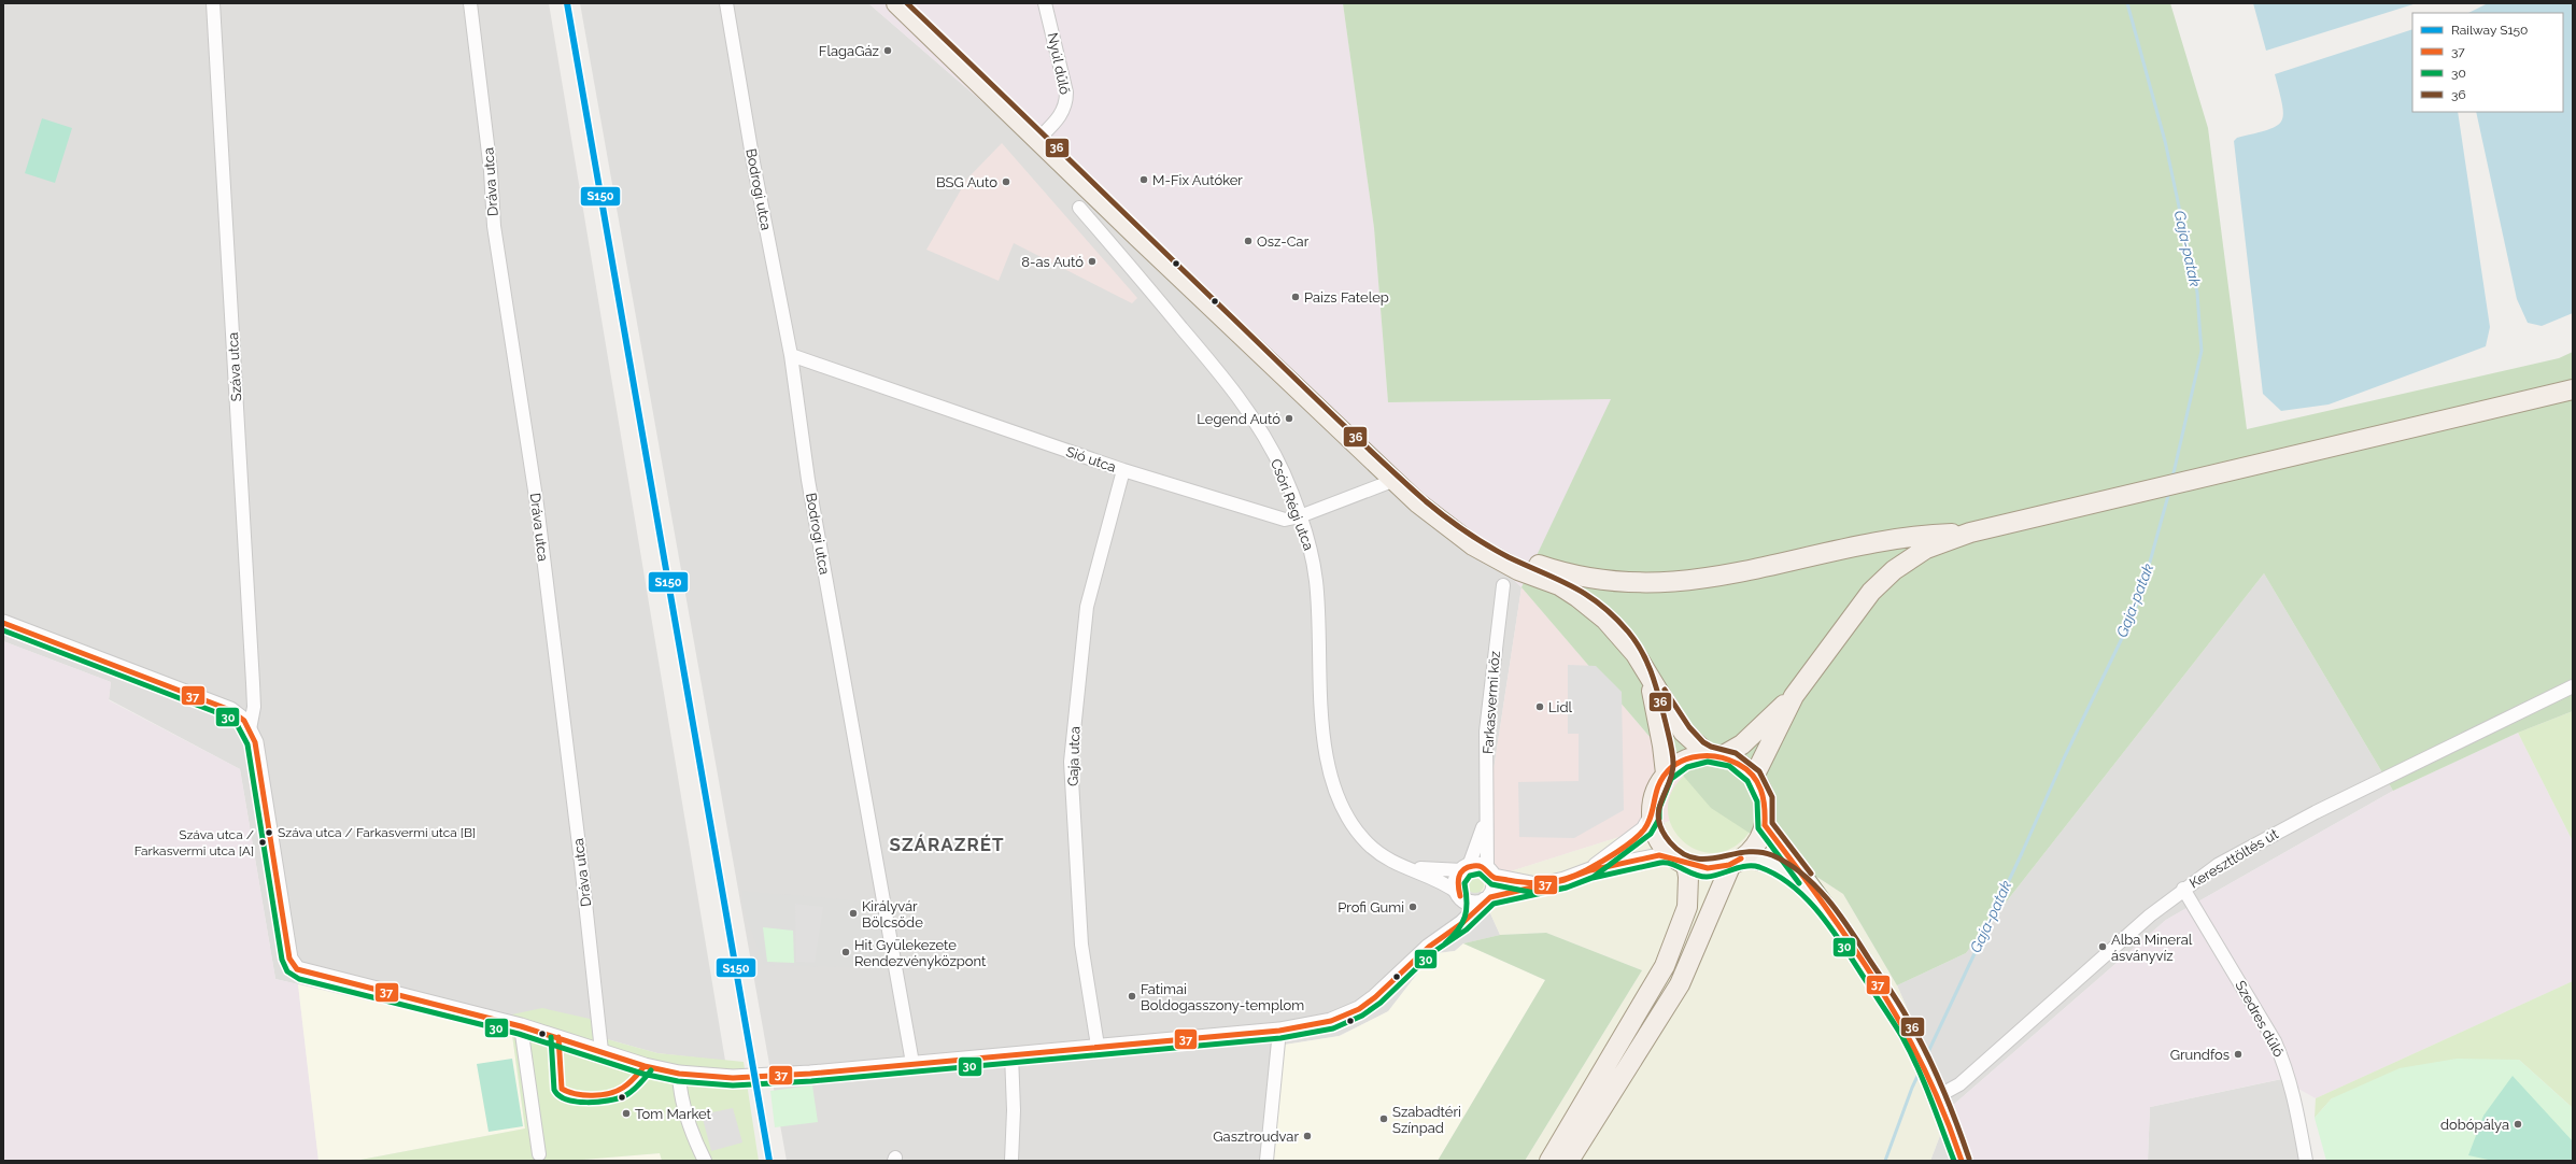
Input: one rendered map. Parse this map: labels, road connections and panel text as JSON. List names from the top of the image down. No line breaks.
{"streets":{"street":["Nyúl dűlő","Dráva utca","Bodrogi utca","Száva utca","Sió utca","Csóri Régi utca","Farkasvermi köz","Gaja utca","Kereszttöltés út","Szedres dűlő"]},"crossings":[["Bodrogi utca","Sió utca"],["Sió utca","Csóri Régi utca"],["Sió utca","Gaja utca"],["Csóri Régi utca","Farkasvermi köz"],["Kereszttöltés út","Szedres dűlő"]],"districts":["SZÁRAZRÉT"],"water":["Gaja-patak"],"places":["FlagaGáz","M-Fix Autóker","BSG Auto","Osz-Car","8-as Autó","Paizs Fatelep","Legend Autó","Lidl","Száva utca / Farkasvermi utca [B]","Száva utca / Farkasvermi utca [A]","Profi Gumi","Királyvár Bölcsőde","Alba Mineral ásványvíz","Hit Gyülekezete Rendezvényközpont","Fatimai Boldogasszony-templom","Grundfos","Tom Market","Szabadtéri Színpad","dobópálya","Gasztroudvar"],"lines":["rail line S150","transit line 36","transit line 37","transit line 30"],"legend":["Railway S150","37","30","36"]}
